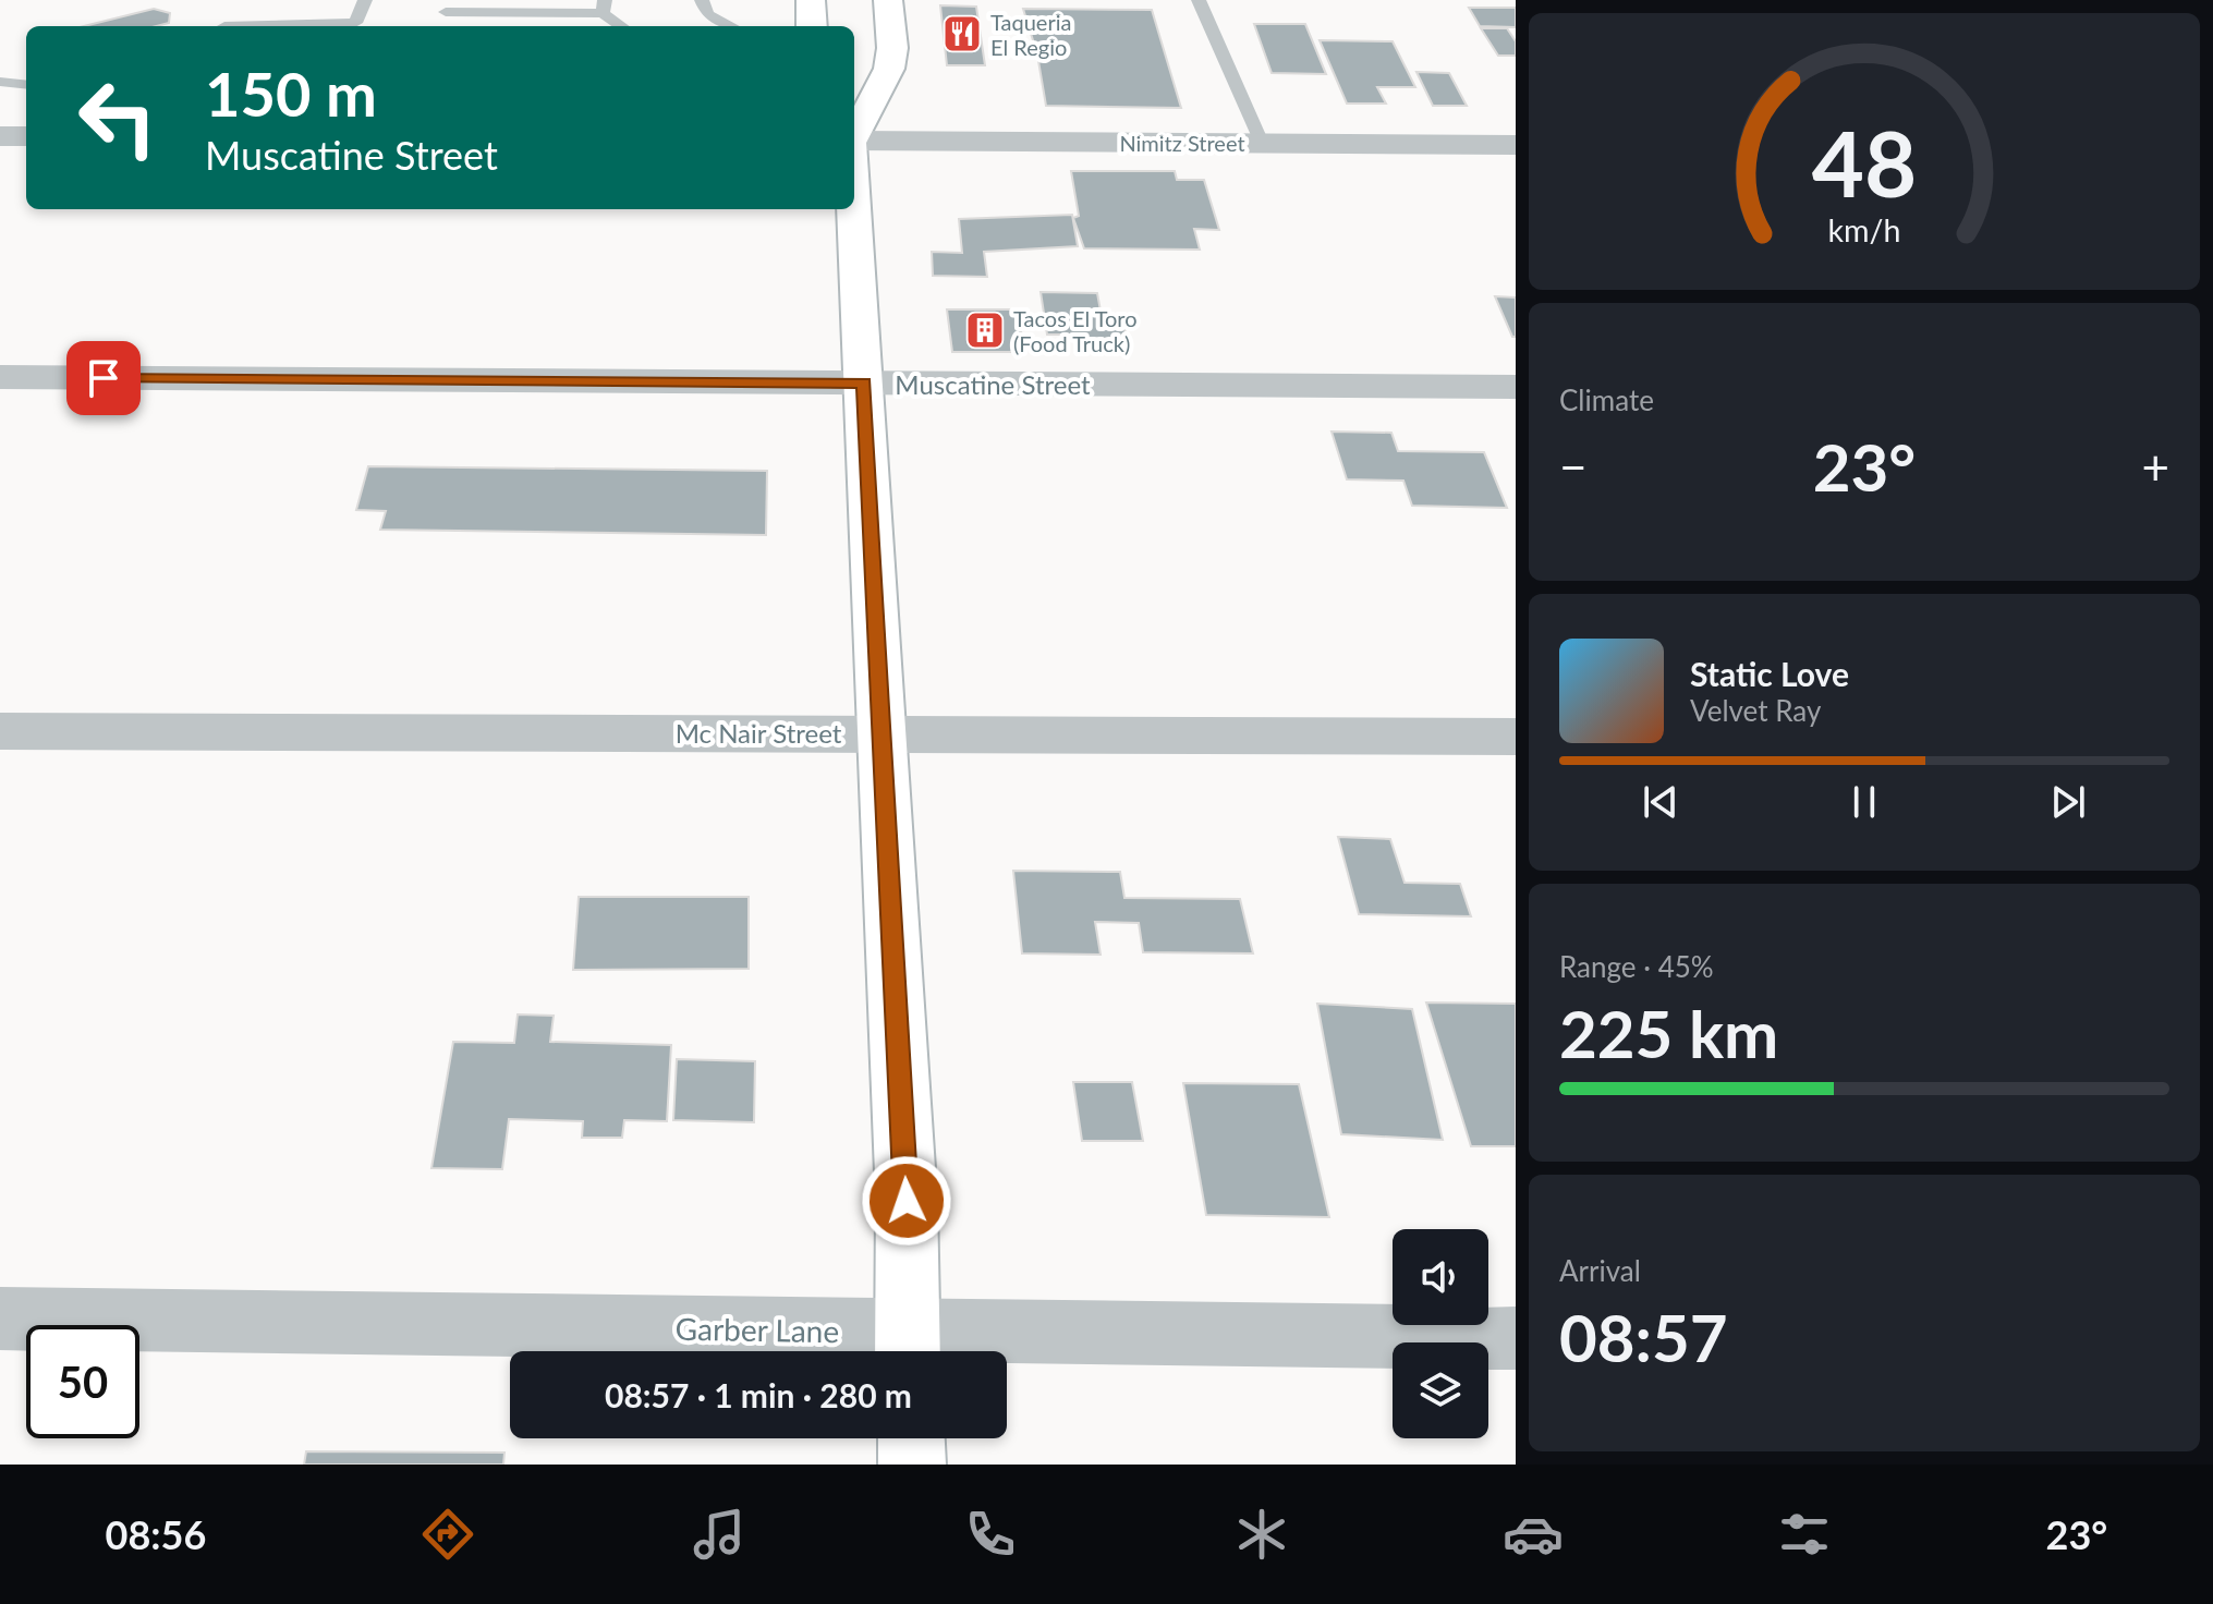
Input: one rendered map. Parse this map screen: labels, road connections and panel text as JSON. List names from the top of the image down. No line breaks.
{"streets":{"street":["Nimitz Street","Muscatine Street","Mc Nair Street","Garber Lane"]},"places":{"restaurant":["Taqueria El Regio"],"building":["Tacos El Toro (Food Truck)"]},"page":{"turn":["150 m","Muscatine Street"],"tile":["Climate",["Range · 45%","225 km"],["Arrival","08:57"]],"heat":["−","23°","+"],"song":["Static Love","Velvet Ray"],"limit":"50","trip":"08:57 · 1 min · 280 m","tabs":["08:56","23°"],"gauge":["48","km/h"]}}
